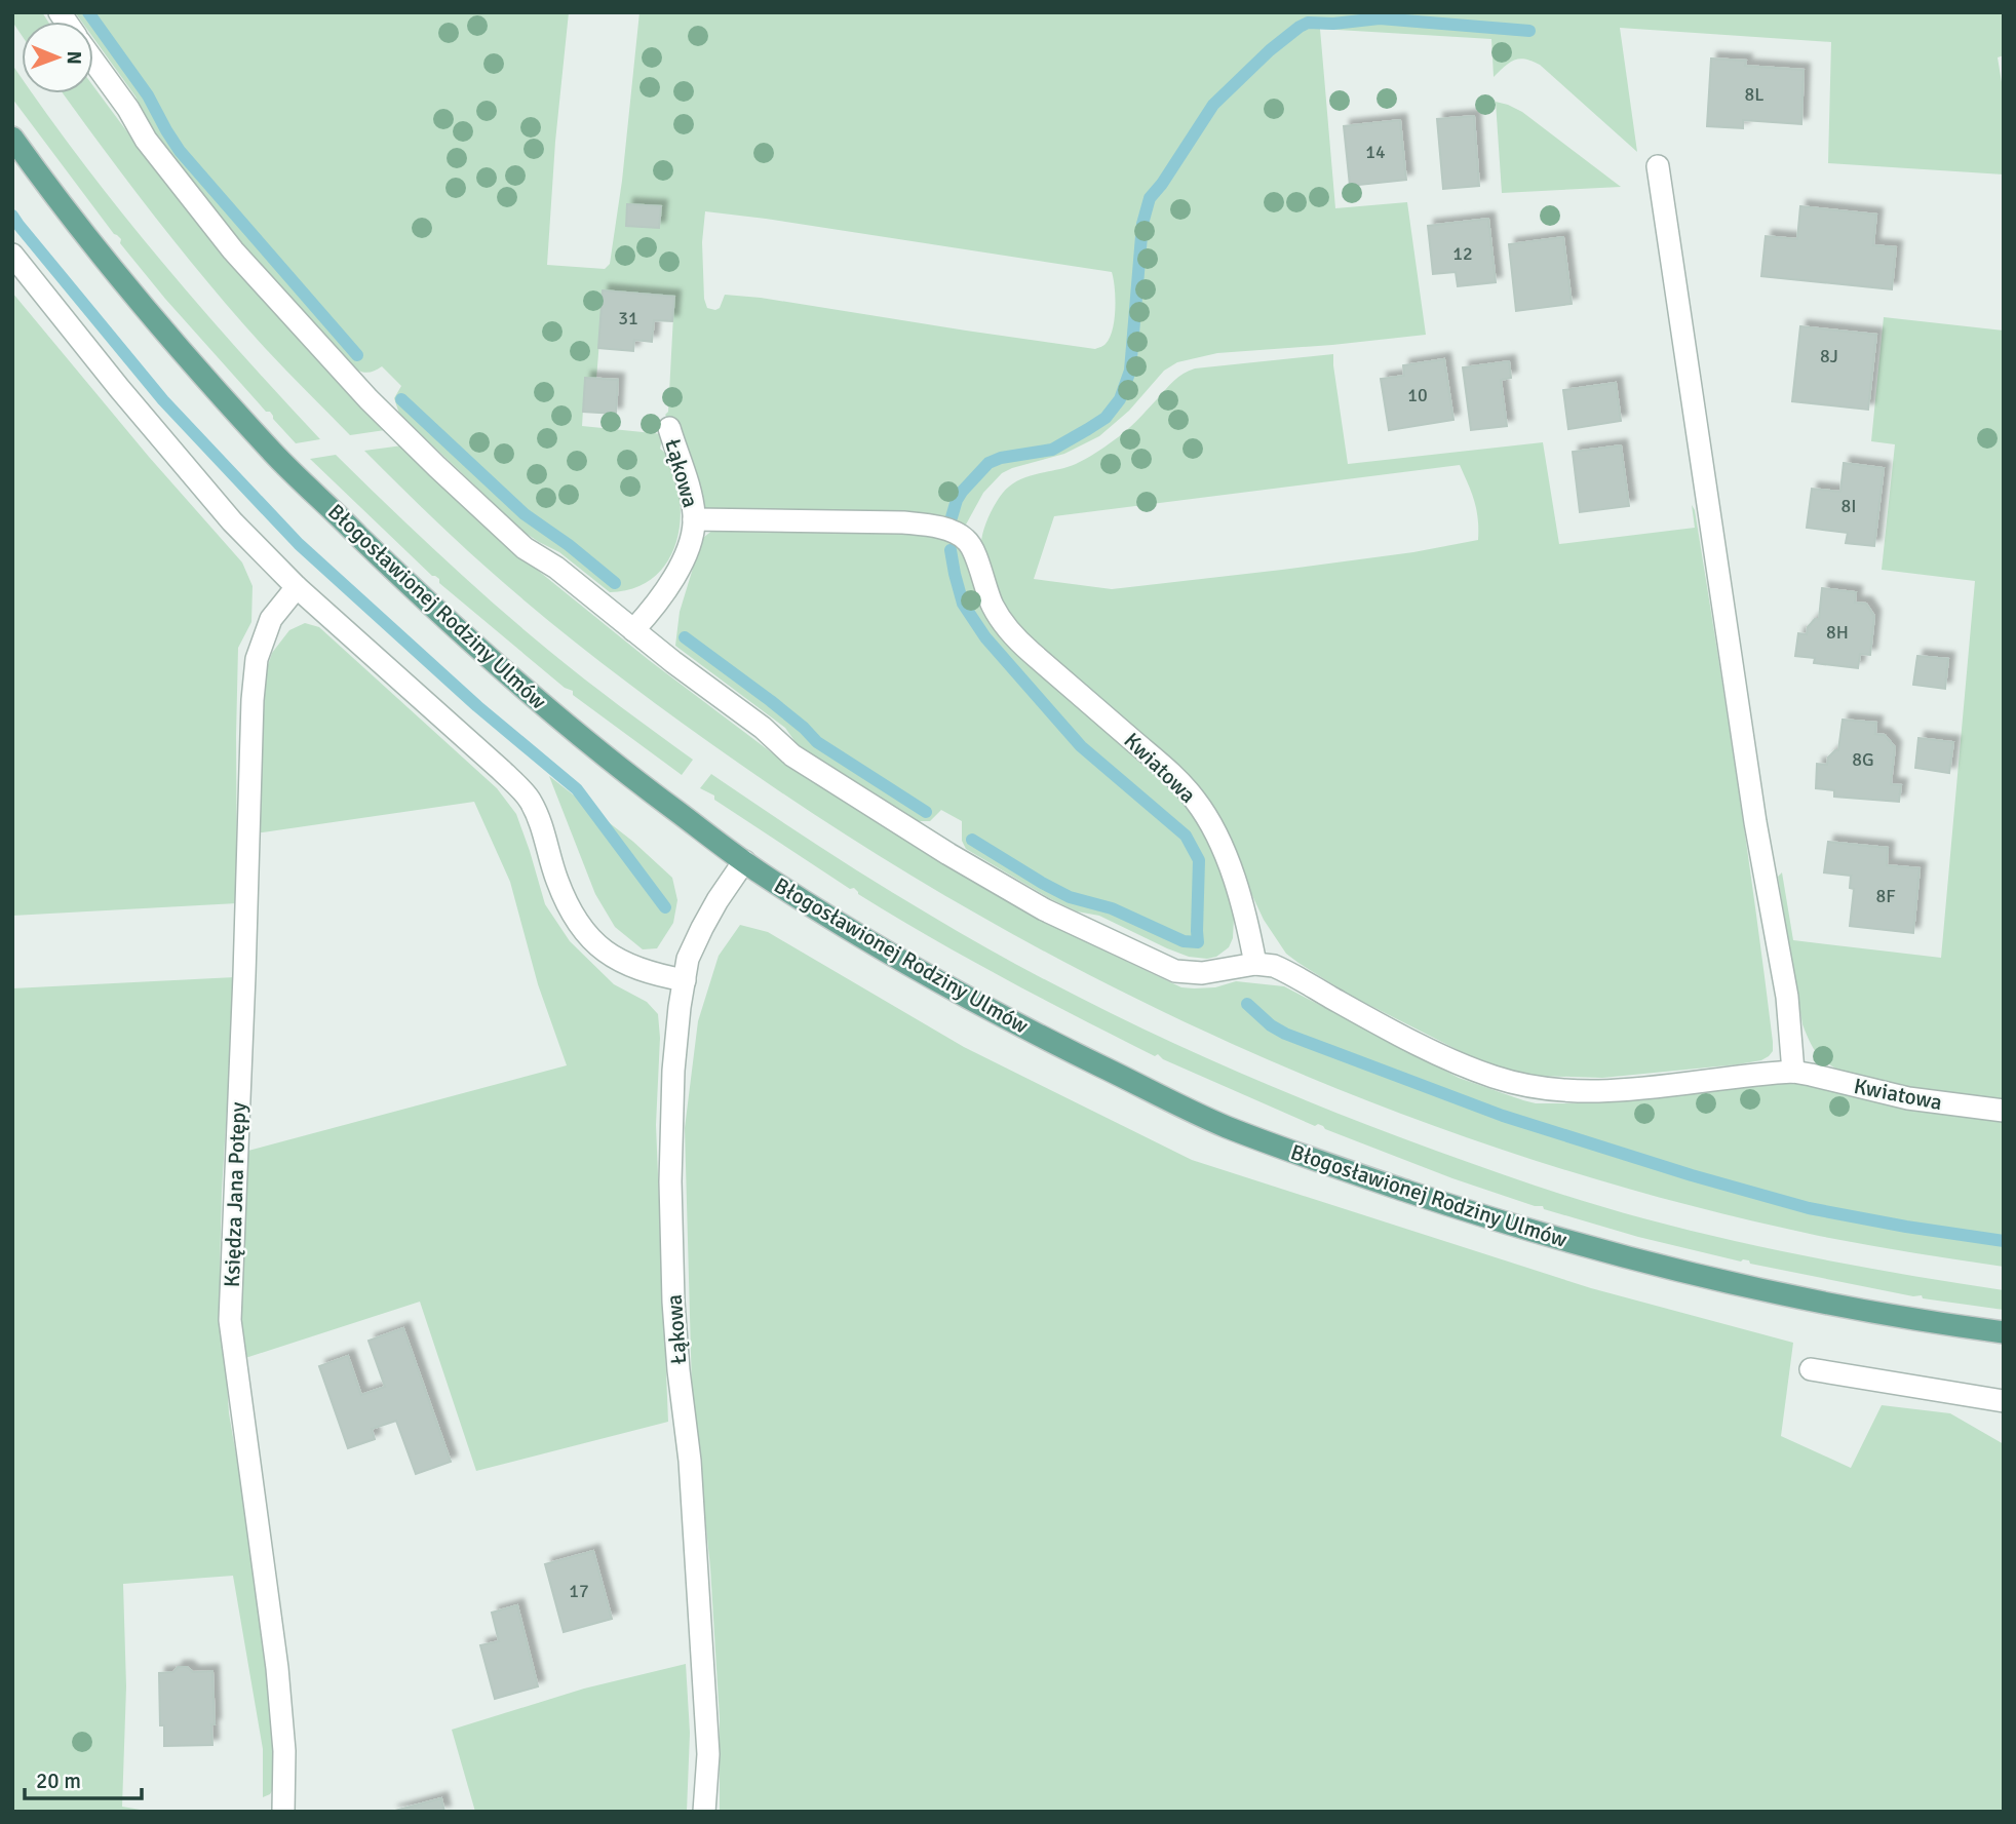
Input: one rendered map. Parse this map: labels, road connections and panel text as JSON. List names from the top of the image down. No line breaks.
{"streets":{"main road":["Błogosławionej Rodziny Ulmów"],"street":["Łąkowa","Kwiatowa","Księdza Jana Potępy"]},"crossings":[["Łąkowa","Błogosławionej Rodziny Ulmów"],["Łąkowa","Kwiatowa"]],"house_numbers":["8L","14","12","31","8J","10","8I","8H","8G","8F","17"],"scale_bar":"20 m","north":"right"}
